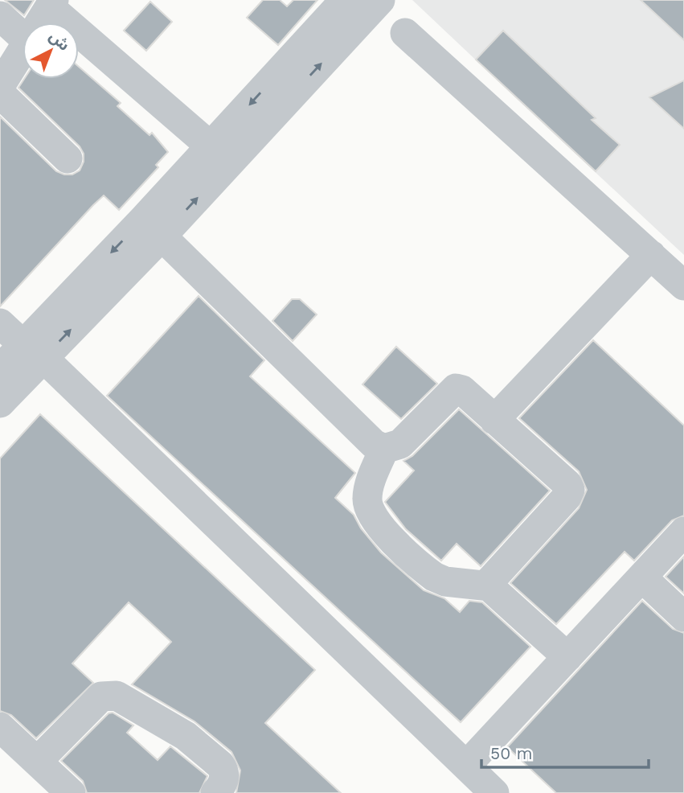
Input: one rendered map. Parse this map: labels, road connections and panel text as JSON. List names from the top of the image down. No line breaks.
{"scale_bar":"50 m","north":"top right"}
